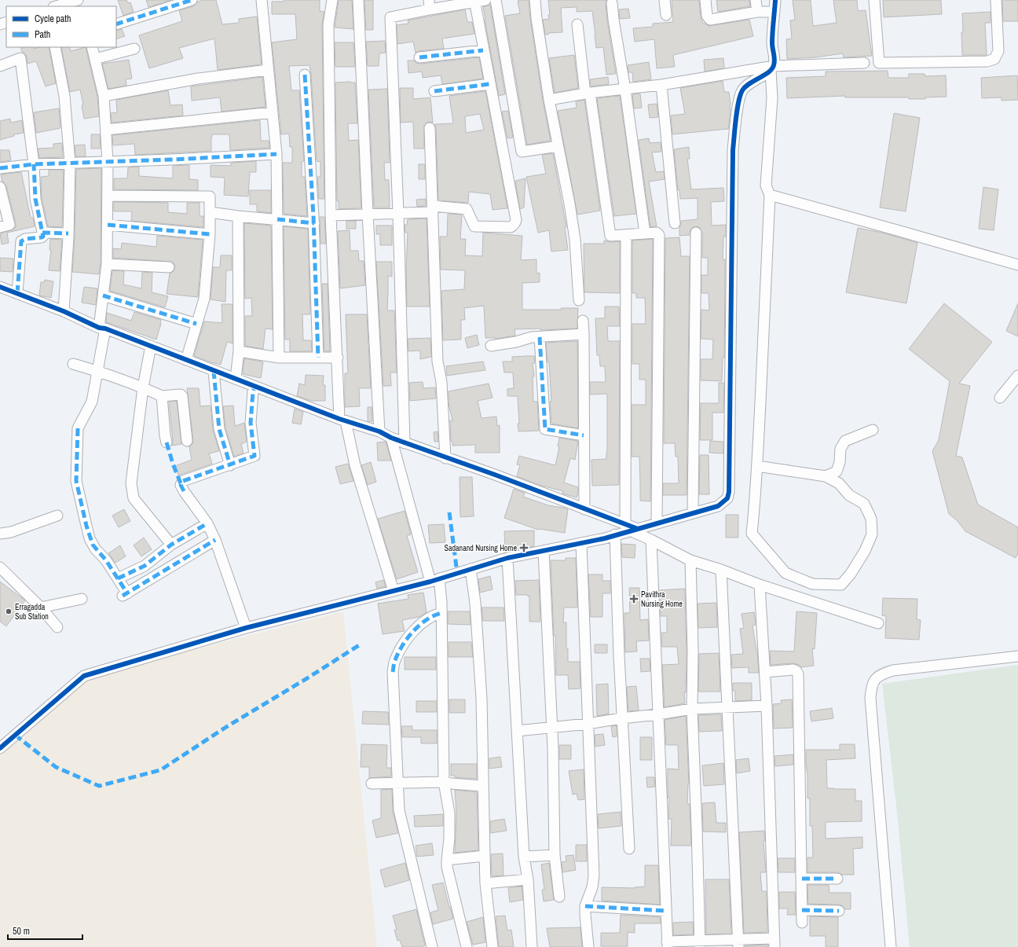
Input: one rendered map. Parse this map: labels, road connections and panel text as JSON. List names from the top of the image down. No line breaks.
{"places":{"health":["Sadanand Nursing Home","Pavithra Nursing Home"],"other":["Erragadda Sub Station"]},"legend":["Cycle path","Path"],"scale_bar":"50 m"}
